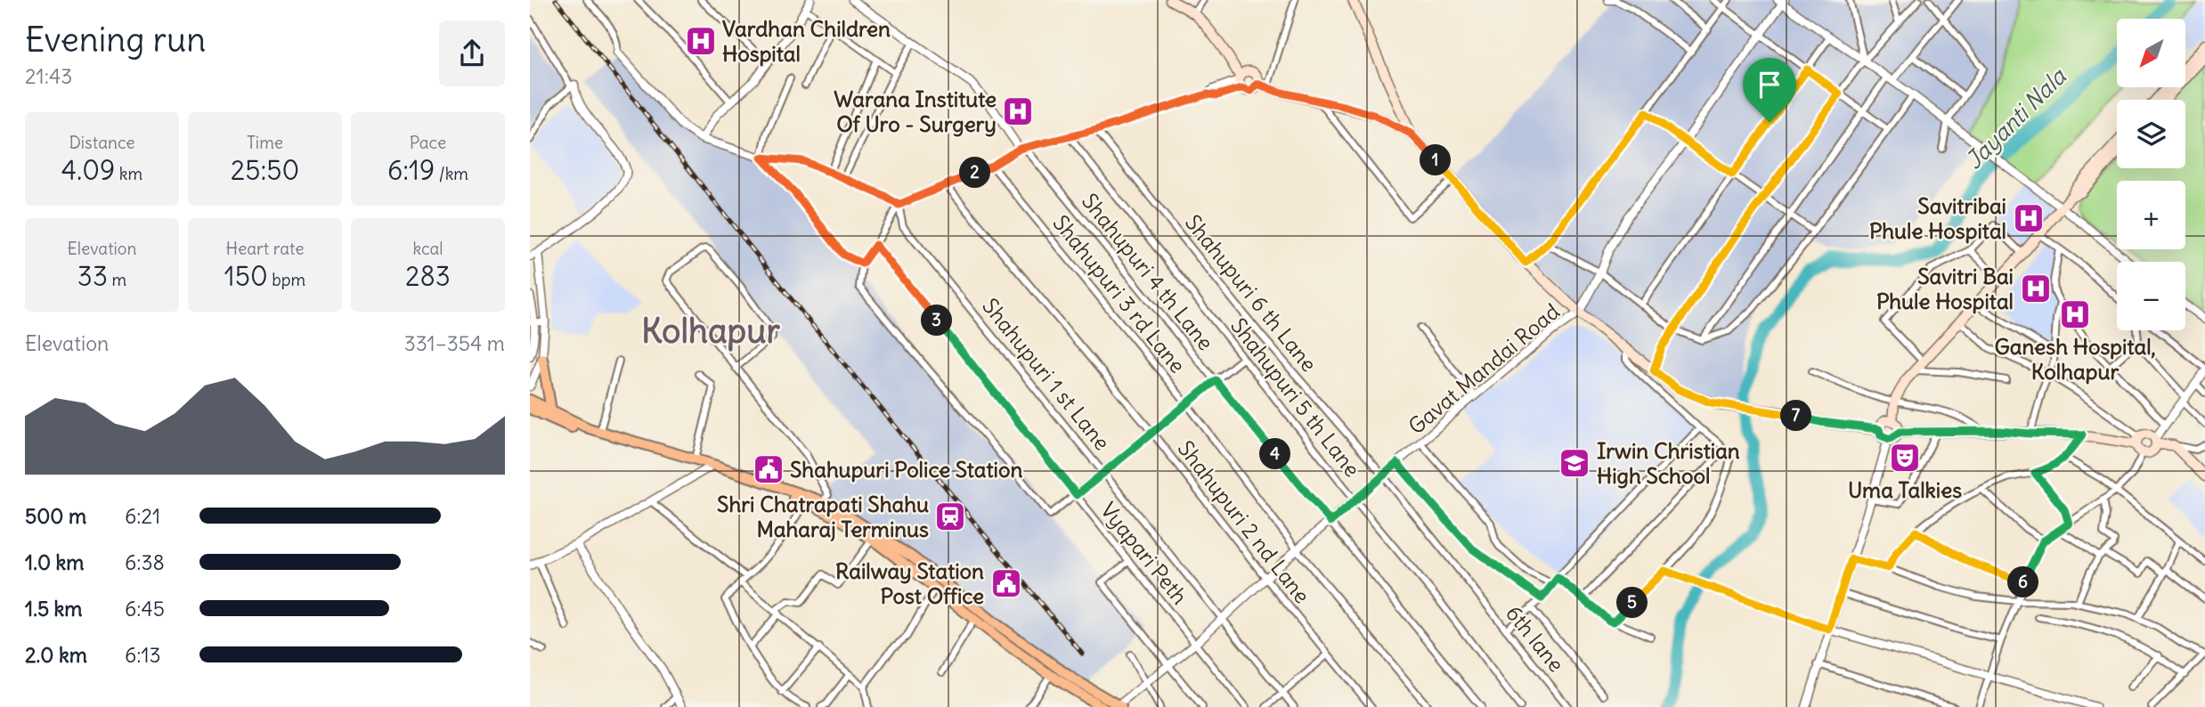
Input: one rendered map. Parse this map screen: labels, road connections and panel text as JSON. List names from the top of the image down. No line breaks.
{"streets":{"street":["Shahupuri 4 th Lane","Shahupuri 6 th Lane","Shahupuri 3 rd Lane","Gavat Mandai Road","Shahupuri 1 st Lane","Shahupuri 5 th Lane","Shahupuri 2 nd Lane","Vyapari Peth","6th lane"]},"crossings":[["Shahupuri 4 th Lane","Gavat Mandai Road"],["Shahupuri 6 th Lane","Gavat Mandai Road"],["Shahupuri 6 th Lane","6th lane"],["Shahupuri 3 rd Lane","Gavat Mandai Road"],["Gavat Mandai Road","Shahupuri 5 th Lane"],["Gavat Mandai Road","Shahupuri 2 nd Lane"],["Gavat Mandai Road","6th lane"]],"districts":["Kolhapur"],"water":["Jayanti Nala"],"places":{"hospital":["Vardhan Children Hospital","Warana Institute Of Uro - Surgery","Savitribai Phule Hospital","Savitri Bai Phule Hospital","Ganesh Hospital, Kolhapur"],"theatre":["Uma Talkies"],"school or university":["Irwin Christian High School"],"public building":["Shahupuri Police Station","Railway Station Post Office"],"station":["Shri Chatrapati Shahu Maharaj Terminus"]},"north":"bottom left","page":{"heading":["Evening run","21:43"],"map_buttons":["+","−"],"stats":[["Distance","4.09 km"],["Time","25:50"],["Pace","6:19 /km"],["Elevation","33 m"],["Heart rate","150 bpm"],["kcal","283"]],"pins":["1","2","3","7","4","6","5"],"chart":["Elevation","331–354 m"],"list":[{"name":"500 m","note":"6:21"},{"name":"1.0 km","note":"6:38"},{"name":"1.5 km","note":"6:45"},{"name":"2.0 km","note":"6:13"}]}}
